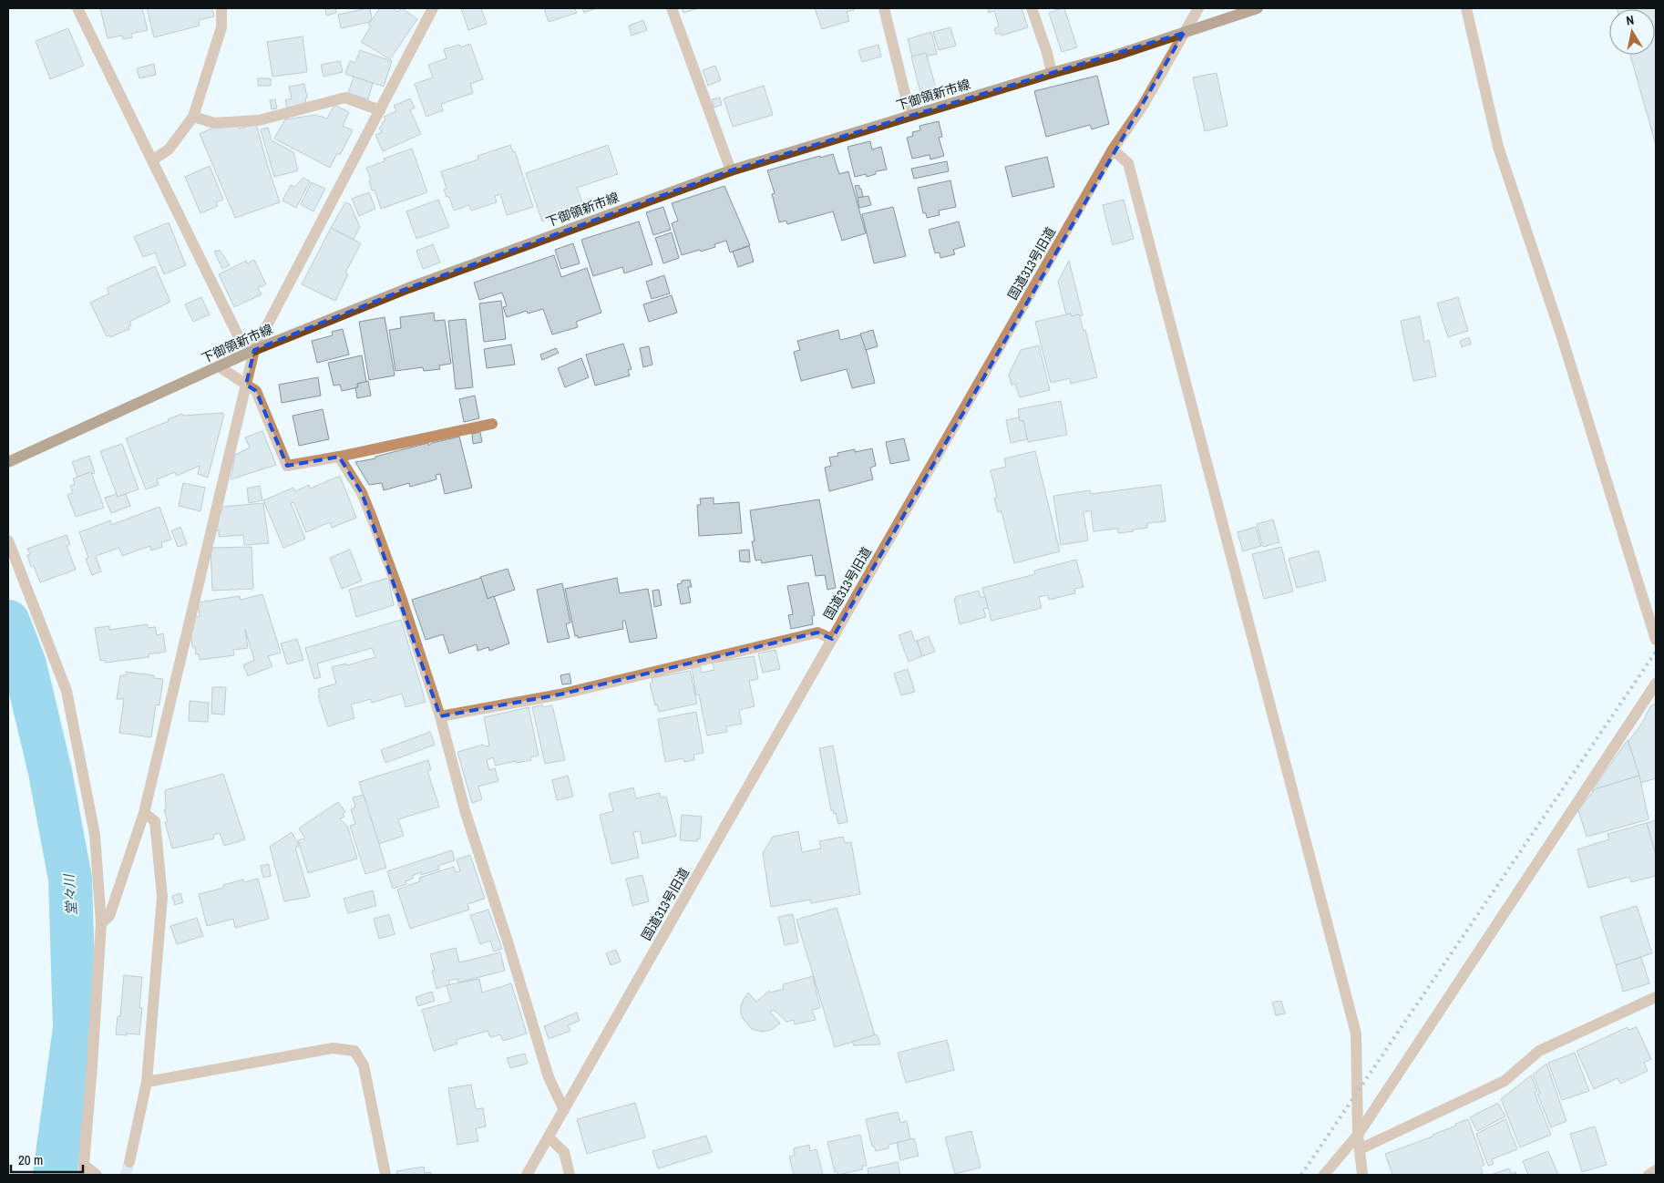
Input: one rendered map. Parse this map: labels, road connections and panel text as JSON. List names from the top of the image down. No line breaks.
{"streets":{"main road":["下御領新市線"],"street":["国道313号旧道"]},"crossings":[["下御領新市線","国道313号旧道"]],"water":["堂々川"],"scale_bar":"20 m","north":"top"}
